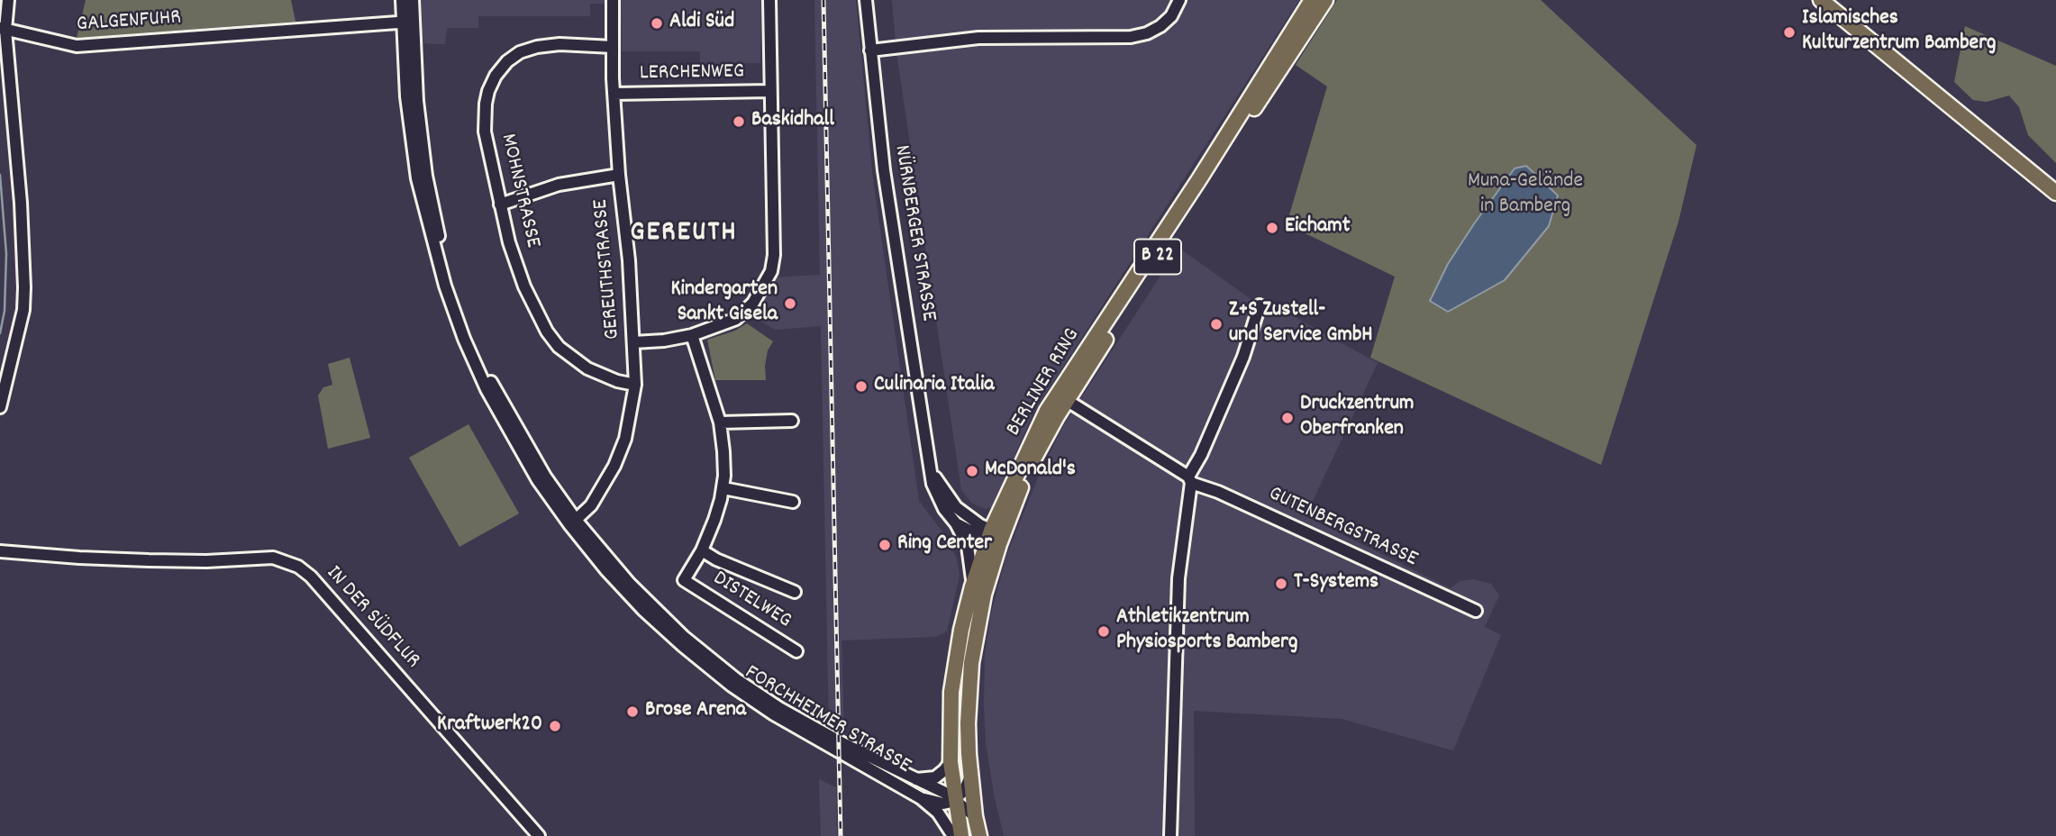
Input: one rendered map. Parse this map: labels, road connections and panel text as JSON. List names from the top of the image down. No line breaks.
{"streets":{"main road":["B 22","BERLINER RING"],"street":["GALGENFUHR","LERCHENWEG","MOHNSTRASSE","NÜRNBERGER STRASSE","GEREUTHSTRASSE","GUTENBERGSTRASSE","DISTELWEG","IN DER SÜDFLUR","FORCHHEIMER STRASSE"]},"crossings":[["GALGENFUHR","FORCHHEIMER STRASSE"],["LERCHENWEG","GEREUTHSTRASSE"],["MOHNSTRASSE","GEREUTHSTRASSE"],["NÜRNBERGER STRASSE","BERLINER RING"],["GEREUTHSTRASSE","FORCHHEIMER STRASSE"],["BERLINER RING","GUTENBERGSTRASSE"],["BERLINER RING","FORCHHEIMER STRASSE"]],"districts":["GEREUTH"],"parks":["Muna-Gelände in Bamberg"],"places":["Aldi Süd","Islamisches Kulturzentrum Bamberg","Baskidhall","Eichamt","Kindergarten Sankt Gisela","Z+S Zustell- und Service GmbH","Culinaria Italia","Druckzentrum Oberfranken","McDonald's","Ring Center","T-Systems","Athletikzentrum Physiosports Bamberg","Brose Arena","Kraftwerk20"]}
